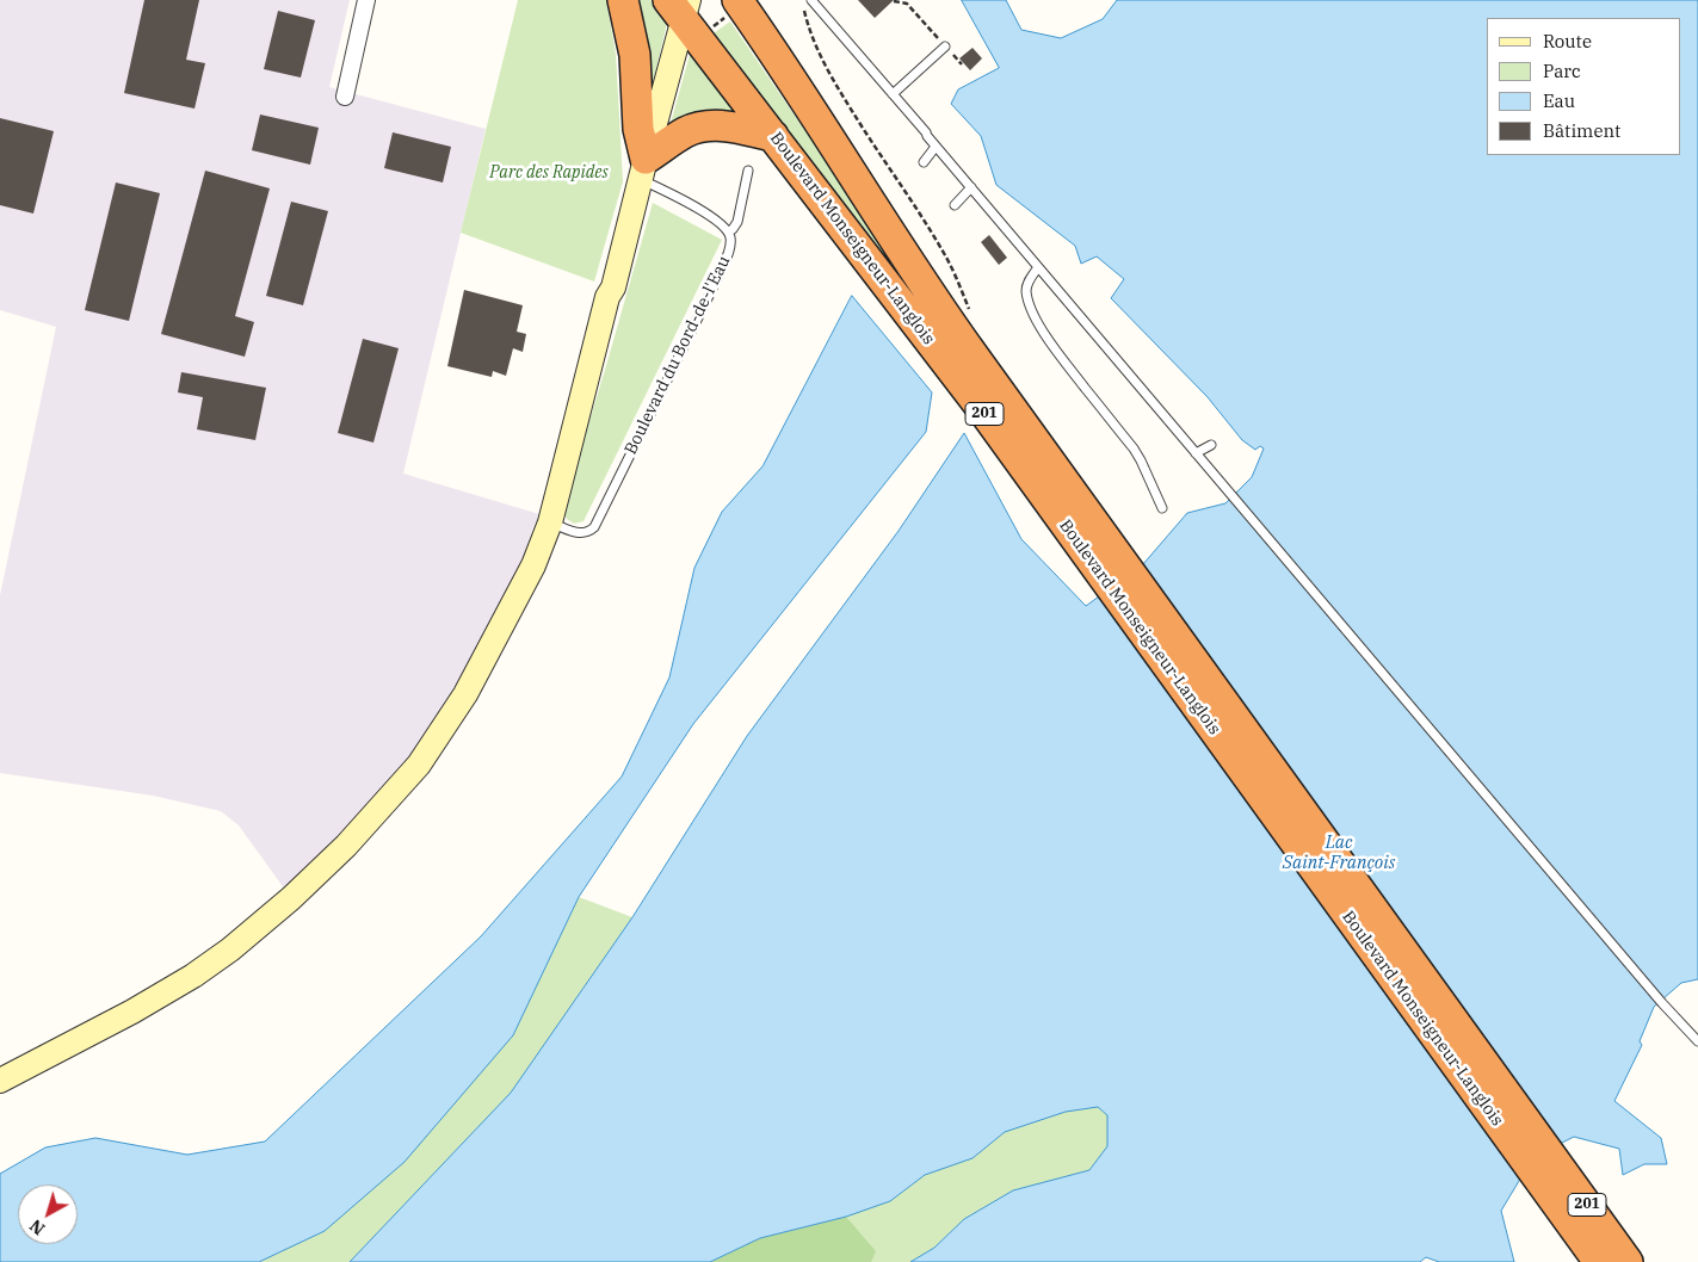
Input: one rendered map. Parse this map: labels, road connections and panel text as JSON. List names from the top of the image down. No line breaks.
{"streets":{"highway":["Boulevard Monseigneur-Langlois","201"],"lane":["Boulevard du Bord-de-l'Eau"]},"water":["Lac Saint-François"],"parks":["Parc des Rapides"],"legend":["Route","Parc","Eau","Bâtiment"],"north":"bottom left"}
